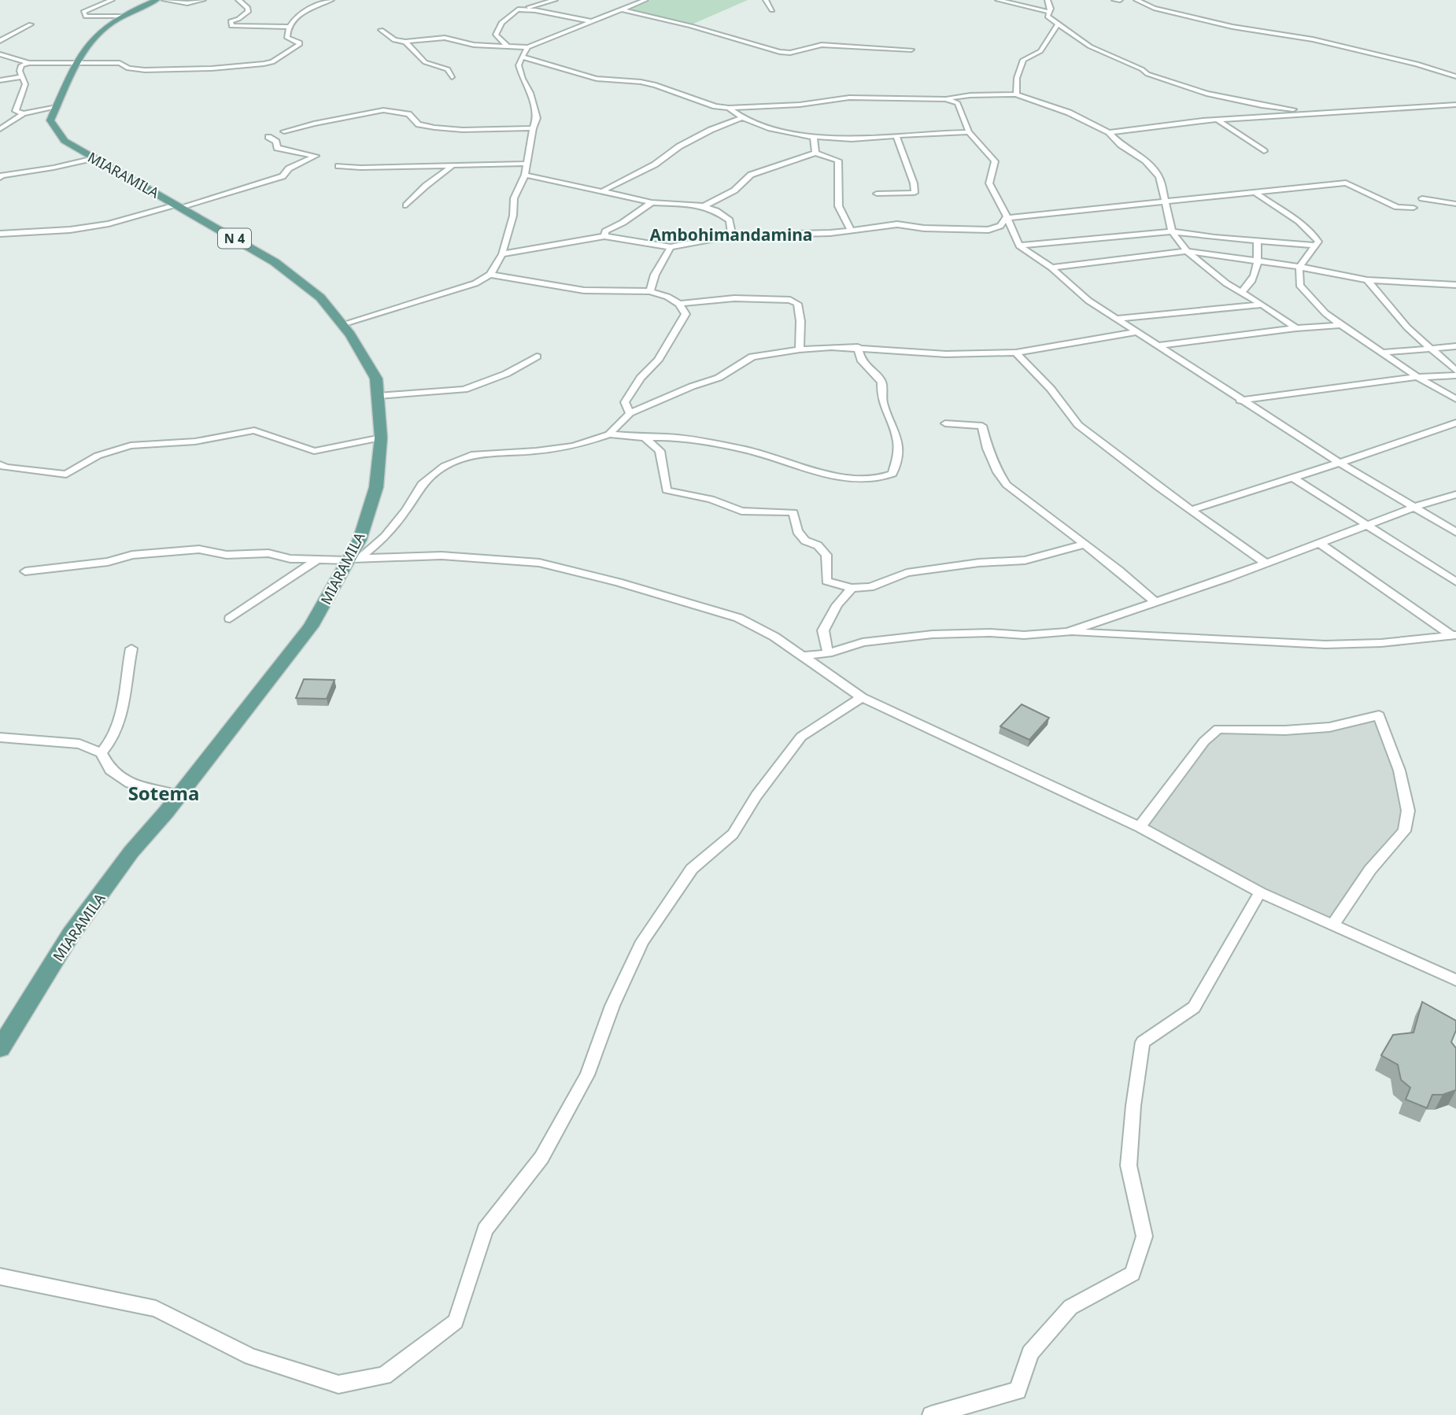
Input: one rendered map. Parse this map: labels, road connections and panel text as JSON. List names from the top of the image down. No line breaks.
{"streets":{"main road":["MIARAMILA","N 4"]},"districts":["Ambohimandamina","Sotema"]}
